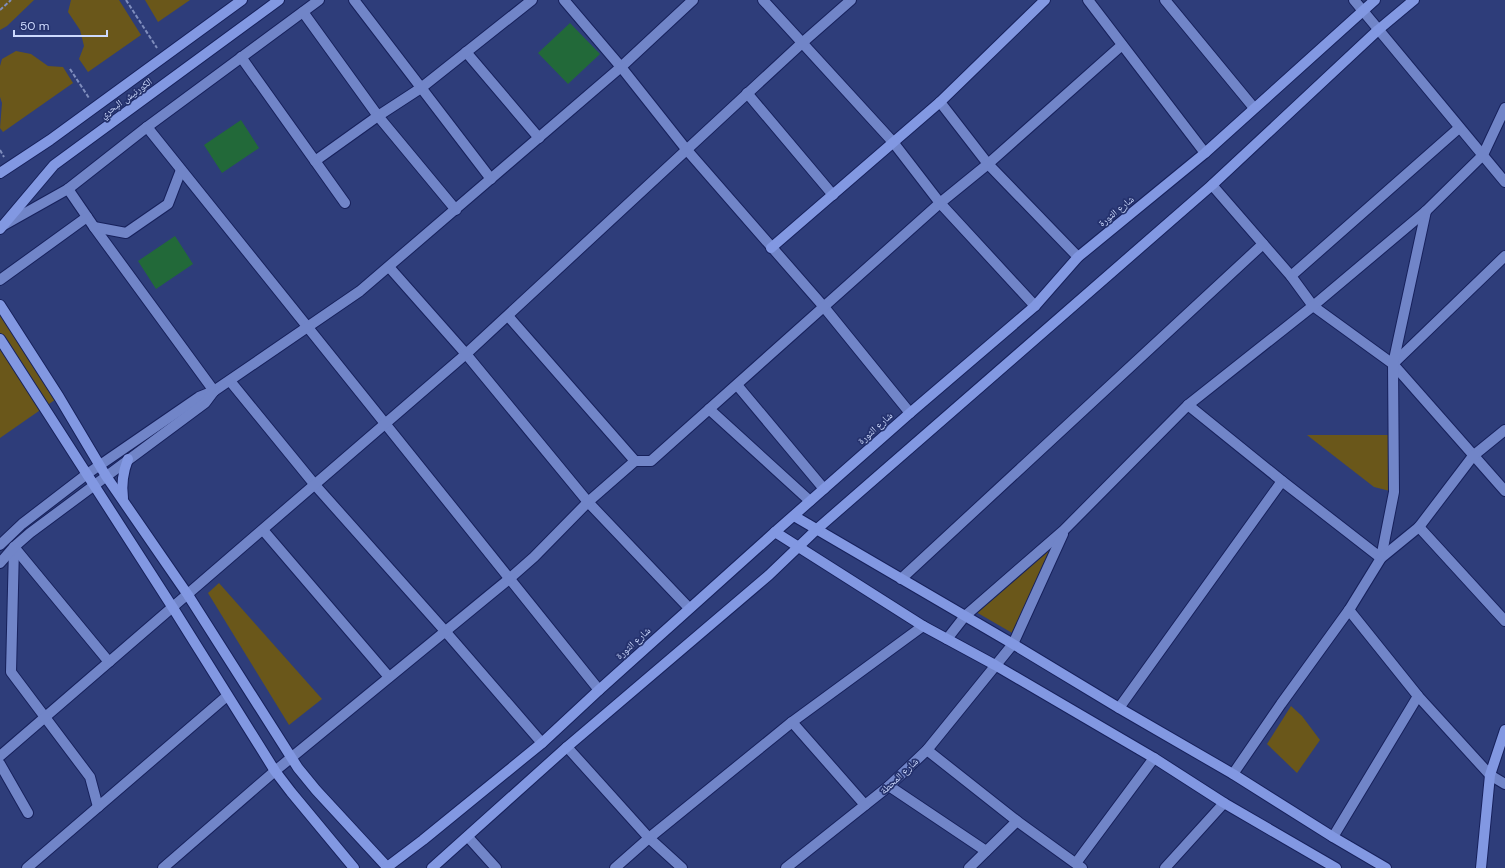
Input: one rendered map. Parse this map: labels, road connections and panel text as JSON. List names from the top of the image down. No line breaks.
{"streets":{"main road":["الكورنيش البحري","شارع الثورة"],"street":["شارع المحطة"]},"scale_bar":"50 m"}
